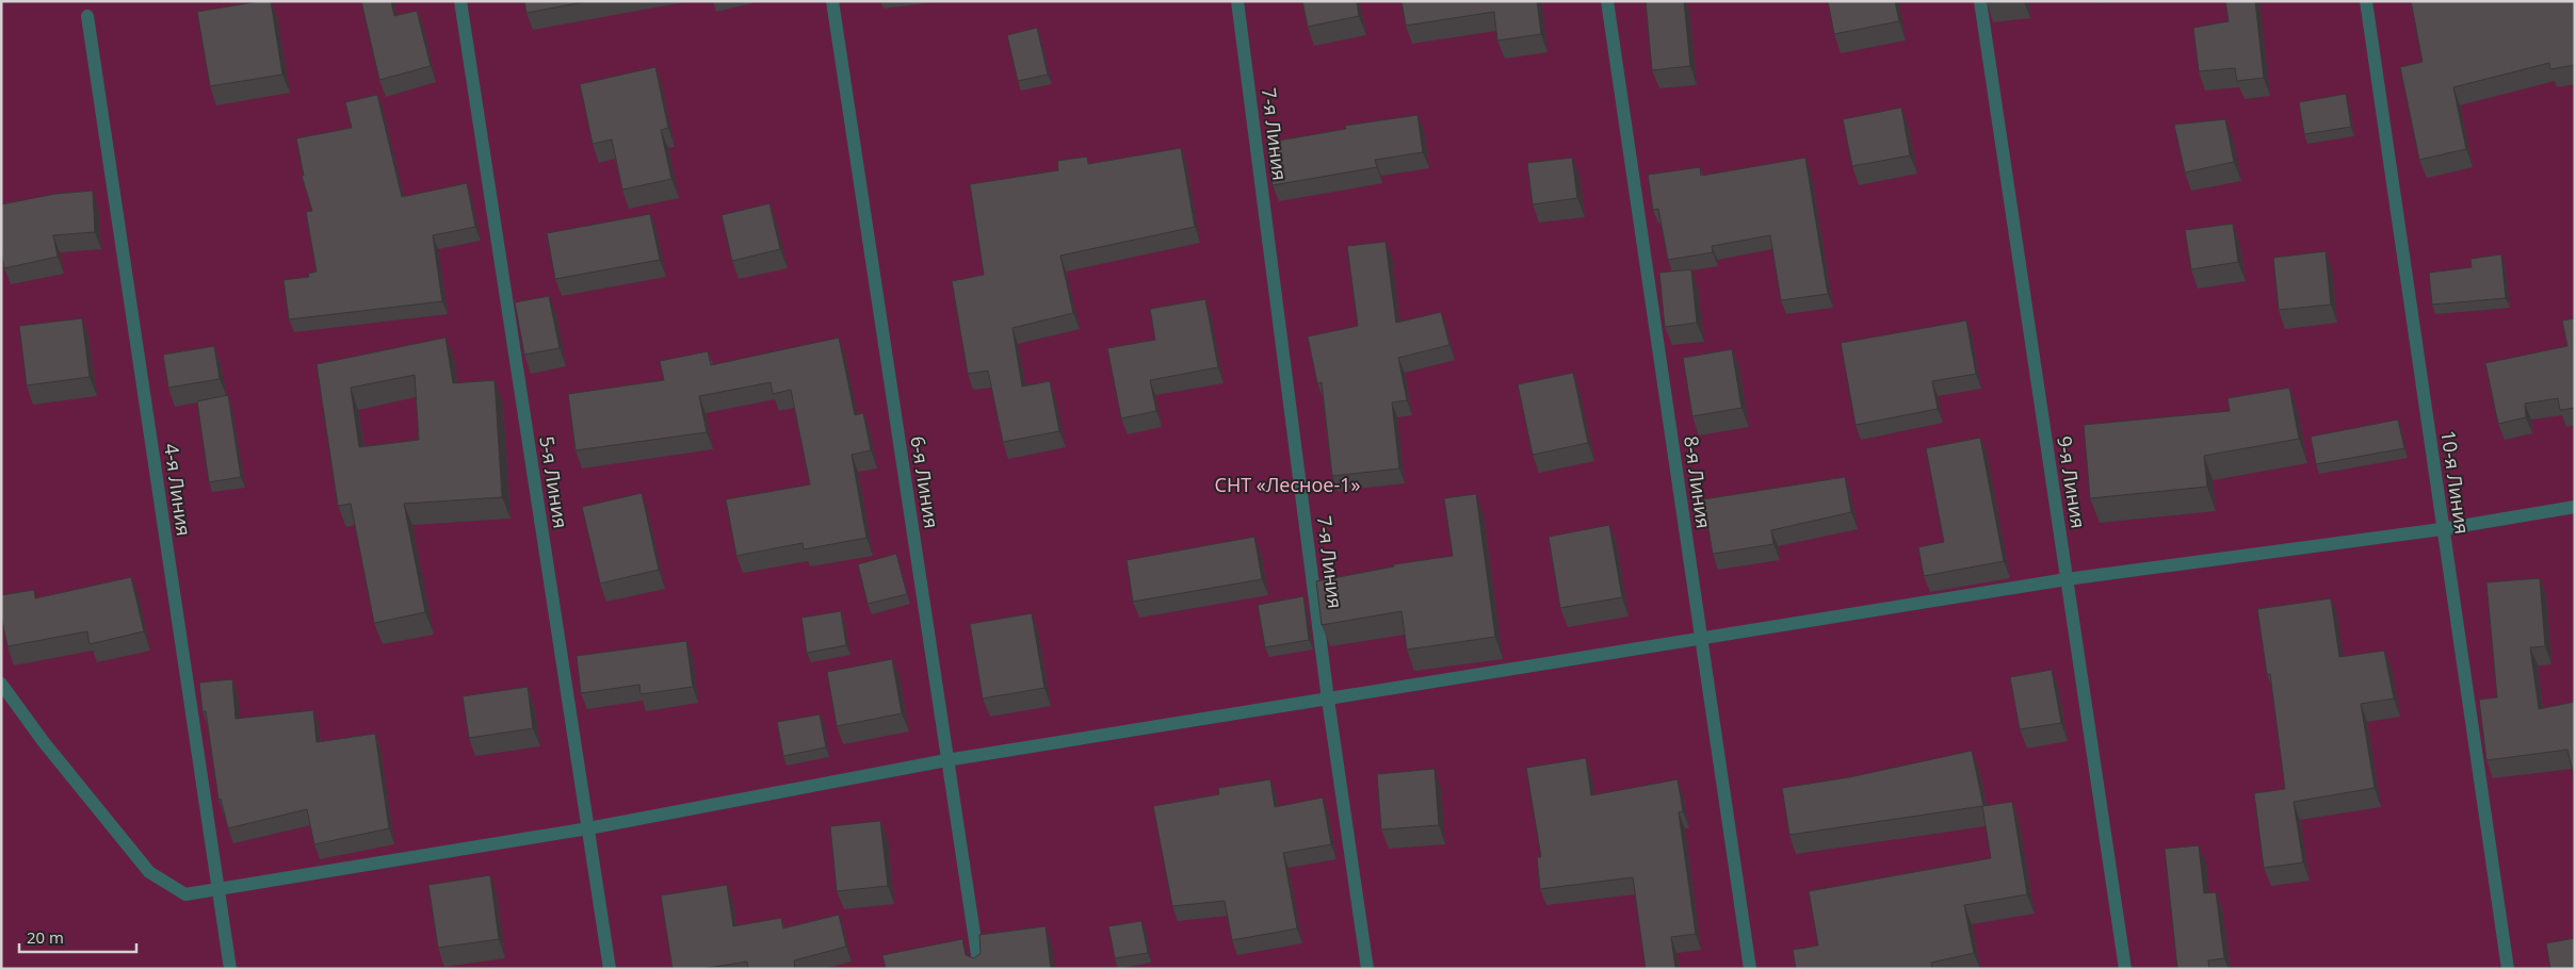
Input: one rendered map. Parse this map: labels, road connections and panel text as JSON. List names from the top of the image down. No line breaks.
{"streets":{"street":["7-я Линия","5-я Линия","6-я Линия","8-я Линия","9-я Линия","10-я Линия","4-я Линия"]},"parks":["СНТ «Лесное-1»"],"scale_bar":"20 m"}
